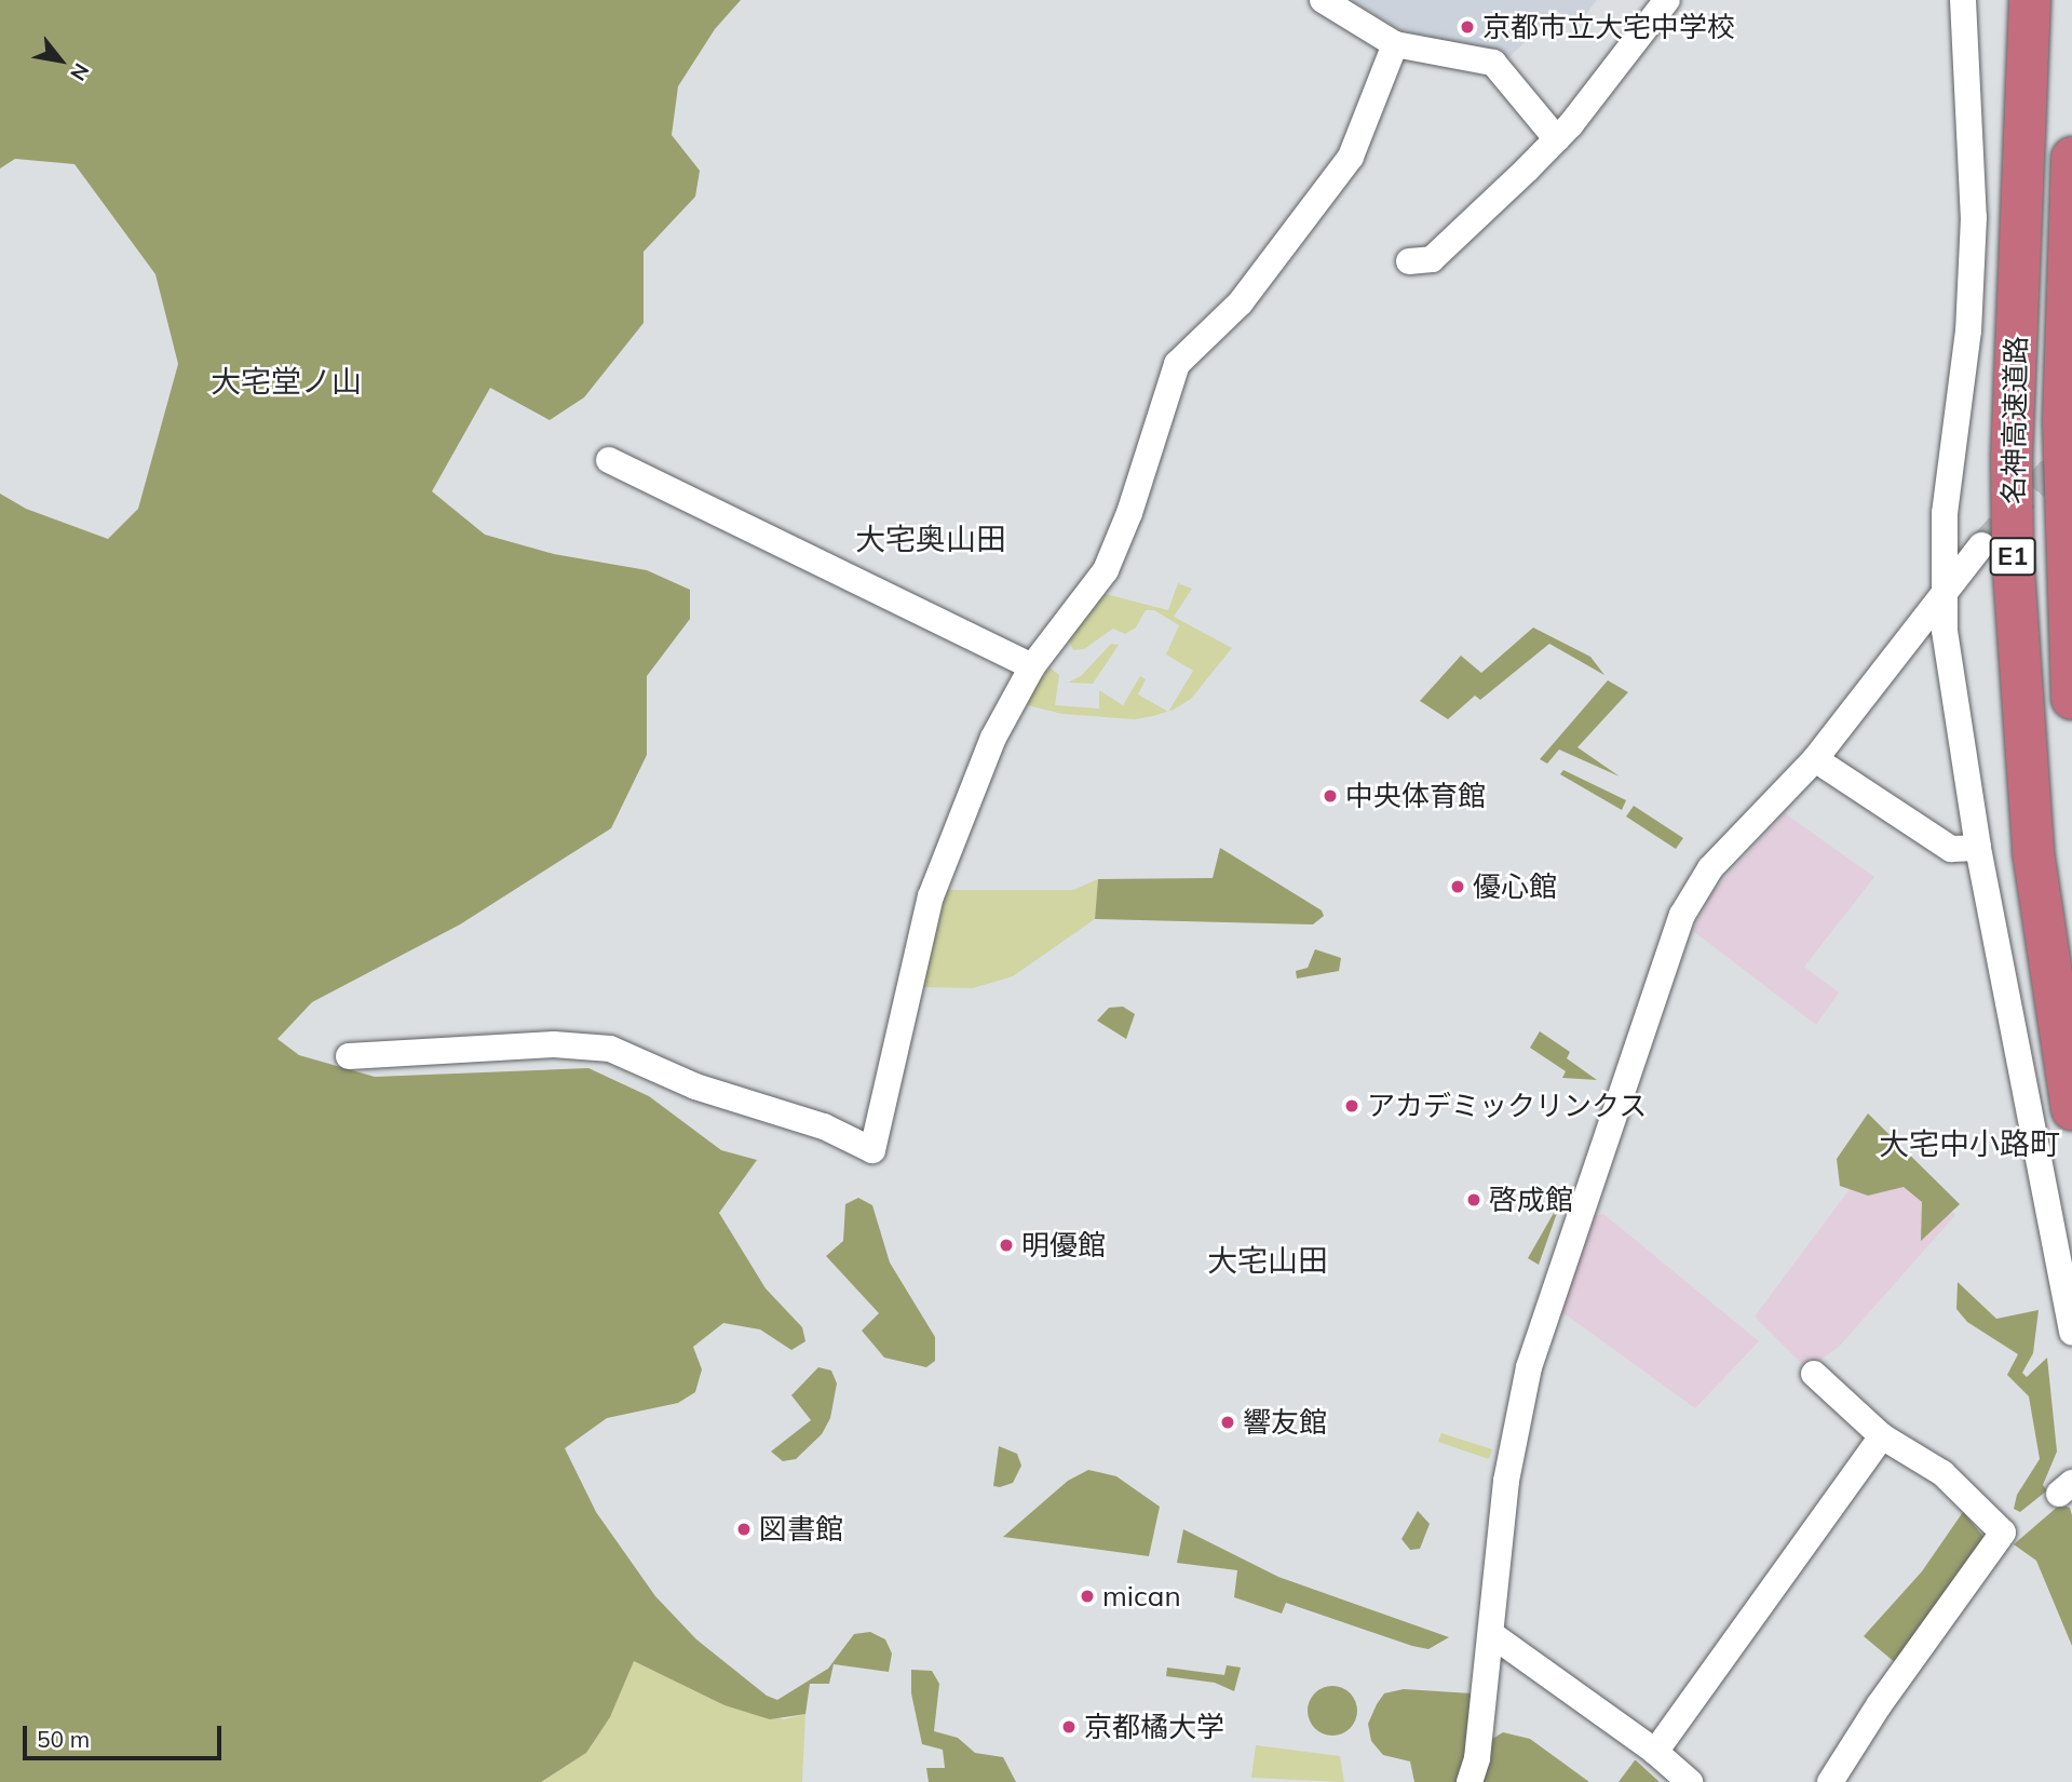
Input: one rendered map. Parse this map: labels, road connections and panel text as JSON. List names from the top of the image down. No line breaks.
{"streets":{"highway":["名神高速道路","E1"]},"districts":["大宅堂ノ山","大宅奥山田","大宅中小路町","大宅山田"],"places":["京都市立大宅中学校","中央体育館","優心館","アカデミックリンクス","啓成館","明優館","響友館","図書館","mican","京都橘大学"],"scale_bar":"50 m","north":"bottom right"}
